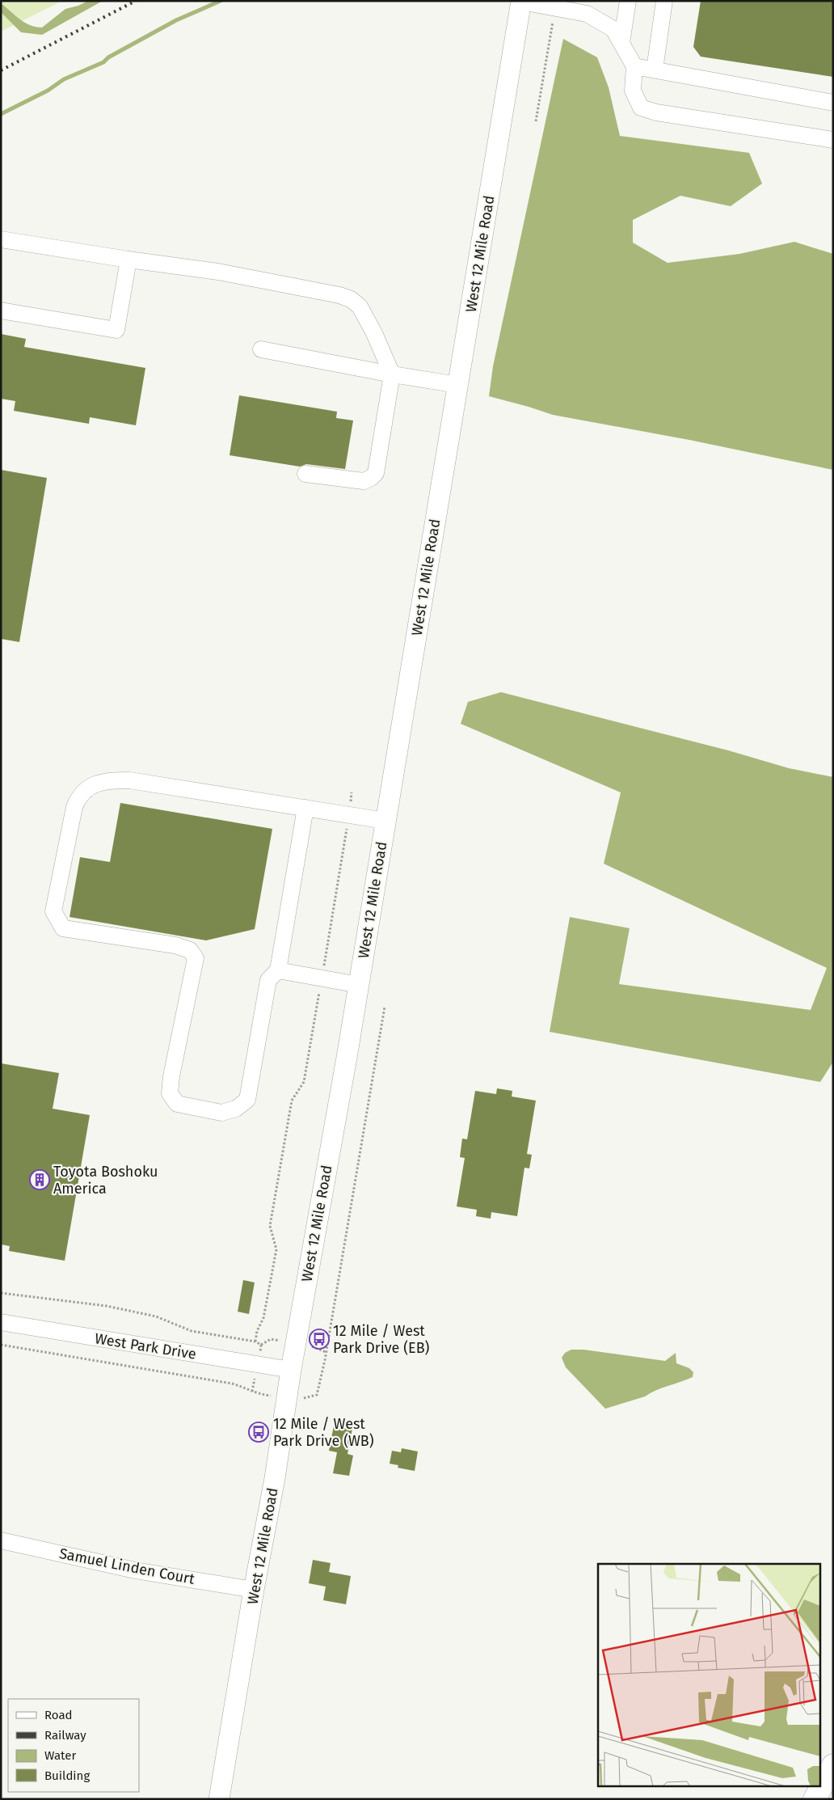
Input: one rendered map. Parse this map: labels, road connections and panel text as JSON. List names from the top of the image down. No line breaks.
{"streets":{"main road":["West 12 Mile Road"],"street":["West Park Drive","Samuel Linden Court"]},"crossings":[["West 12 Mile Road","West Park Drive"],["West 12 Mile Road","Samuel Linden Court"]],"places":{"building":["Toyota Boshoku America"],"bus stop":["12 Mile / West Park Drive (EB)","12 Mile / West Park Drive (WB)"]},"legend":["Road","Railway","Water","Building"]}
